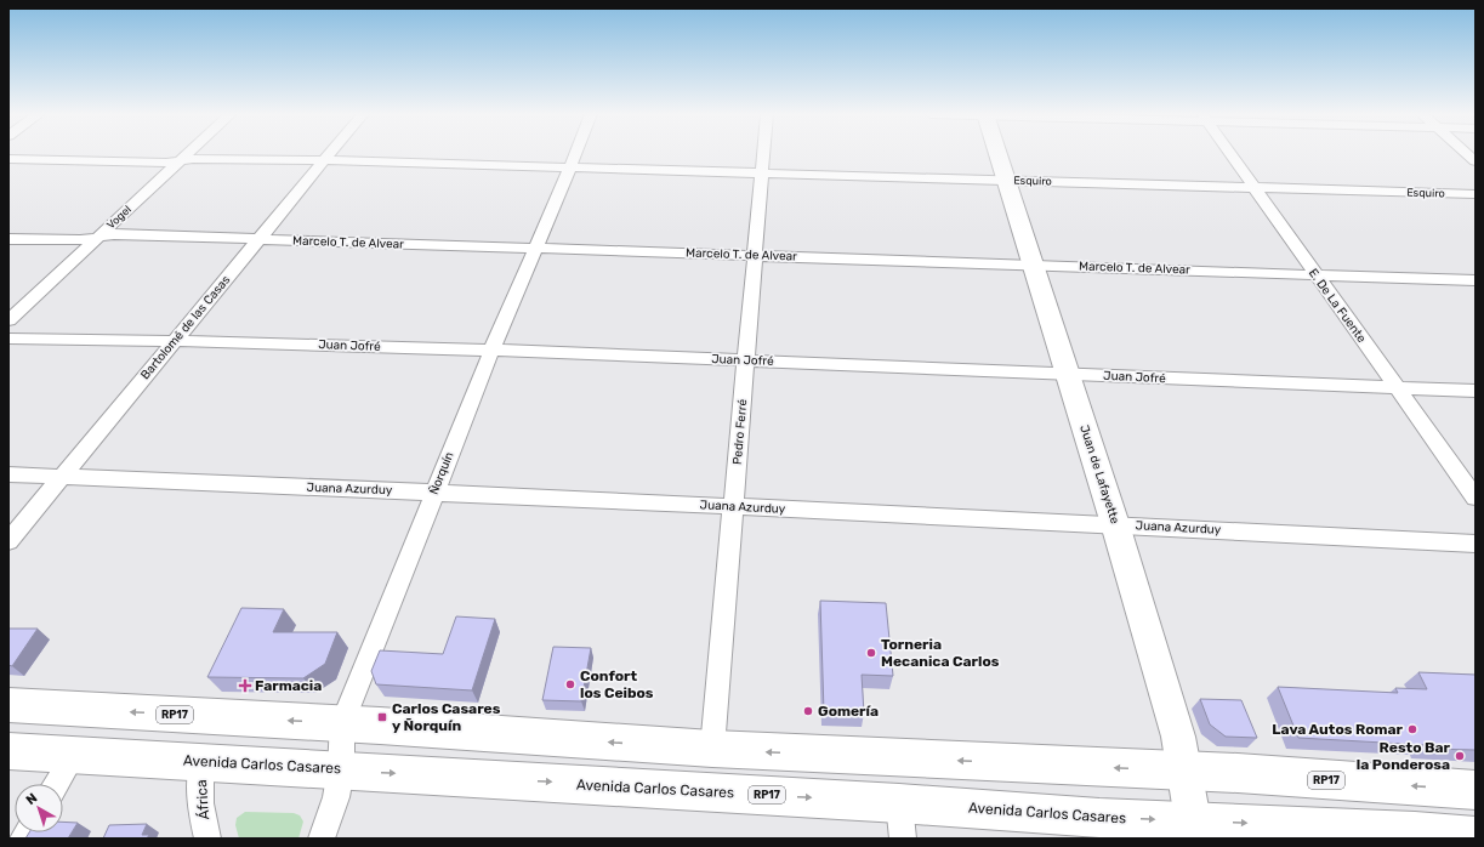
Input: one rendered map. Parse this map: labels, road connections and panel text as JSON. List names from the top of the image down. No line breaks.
{"streets":{"main road":["RP17","Avenida Carlos Casares"],"street":["Esquiro","Vogel","Marcelo T. de Alvear","E. De La Fuente","Bartolomé de las Casas","Juan Jofré","Pedro Ferré","Ñorquín","Juan de Lafayette","Juana Azurduy","África"]},"crossings":[["Esquiro","Vogel"],["Esquiro","E. De La Fuente"],["Esquiro","Bartolomé de las Casas"],["Esquiro","Pedro Ferré"],["Esquiro","Ñorquín"],["Esquiro","Juan de Lafayette"],["Vogel","Marcelo T. de Alvear"],["Marcelo T. de Alvear","E. De La Fuente"],["Marcelo T. de Alvear","Bartolomé de las Casas"],["Marcelo T. de Alvear","Pedro Ferré"],["Marcelo T. de Alvear","Ñorquín"],["Marcelo T. de Alvear","Juan de Lafayette"],["E. De La Fuente","Juan Jofré"],["Bartolomé de las Casas","Juan Jofré"],["Bartolomé de las Casas","Juana Azurduy"],["Juan Jofré","Pedro Ferré"],["Juan Jofré","Ñorquín"],["Juan Jofré","Juan de Lafayette"],["Pedro Ferré","Juana Azurduy"],["Pedro Ferré","RP17"],["Ñorquín","Juana Azurduy"],["Ñorquín","RP17"],["Ñorquín","Avenida Carlos Casares"],["Juan de Lafayette","Juana Azurduy"],["Juan de Lafayette","RP17"],["Juan de Lafayette","Avenida Carlos Casares"],["Avenida Carlos Casares","África"]],"places":{"other":["Torneria Mecanica Carlos","Confort los Ceibos","Gomería","Lava Autos Romar","Resto Bar la Ponderosa"],"health":["Farmacia"],"transit":["Carlos Casares y Ñorquín"]},"north":"top left"}
